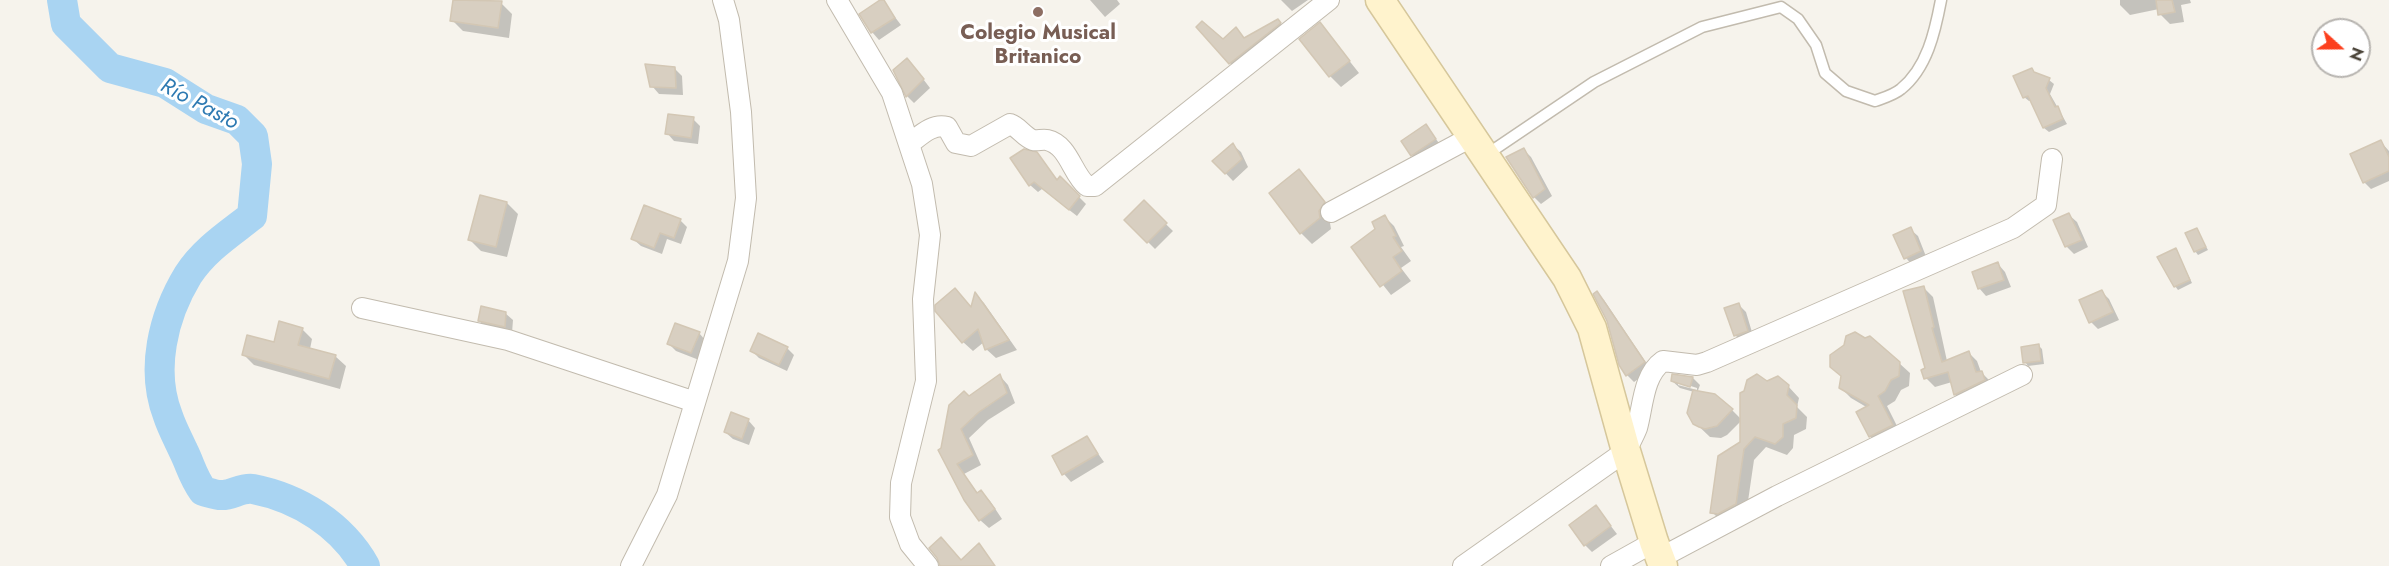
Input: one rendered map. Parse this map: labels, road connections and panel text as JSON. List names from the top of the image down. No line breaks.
{"water":["Río Pasto"],"places":["Colegio Musical Britanico"],"north":"right"}
